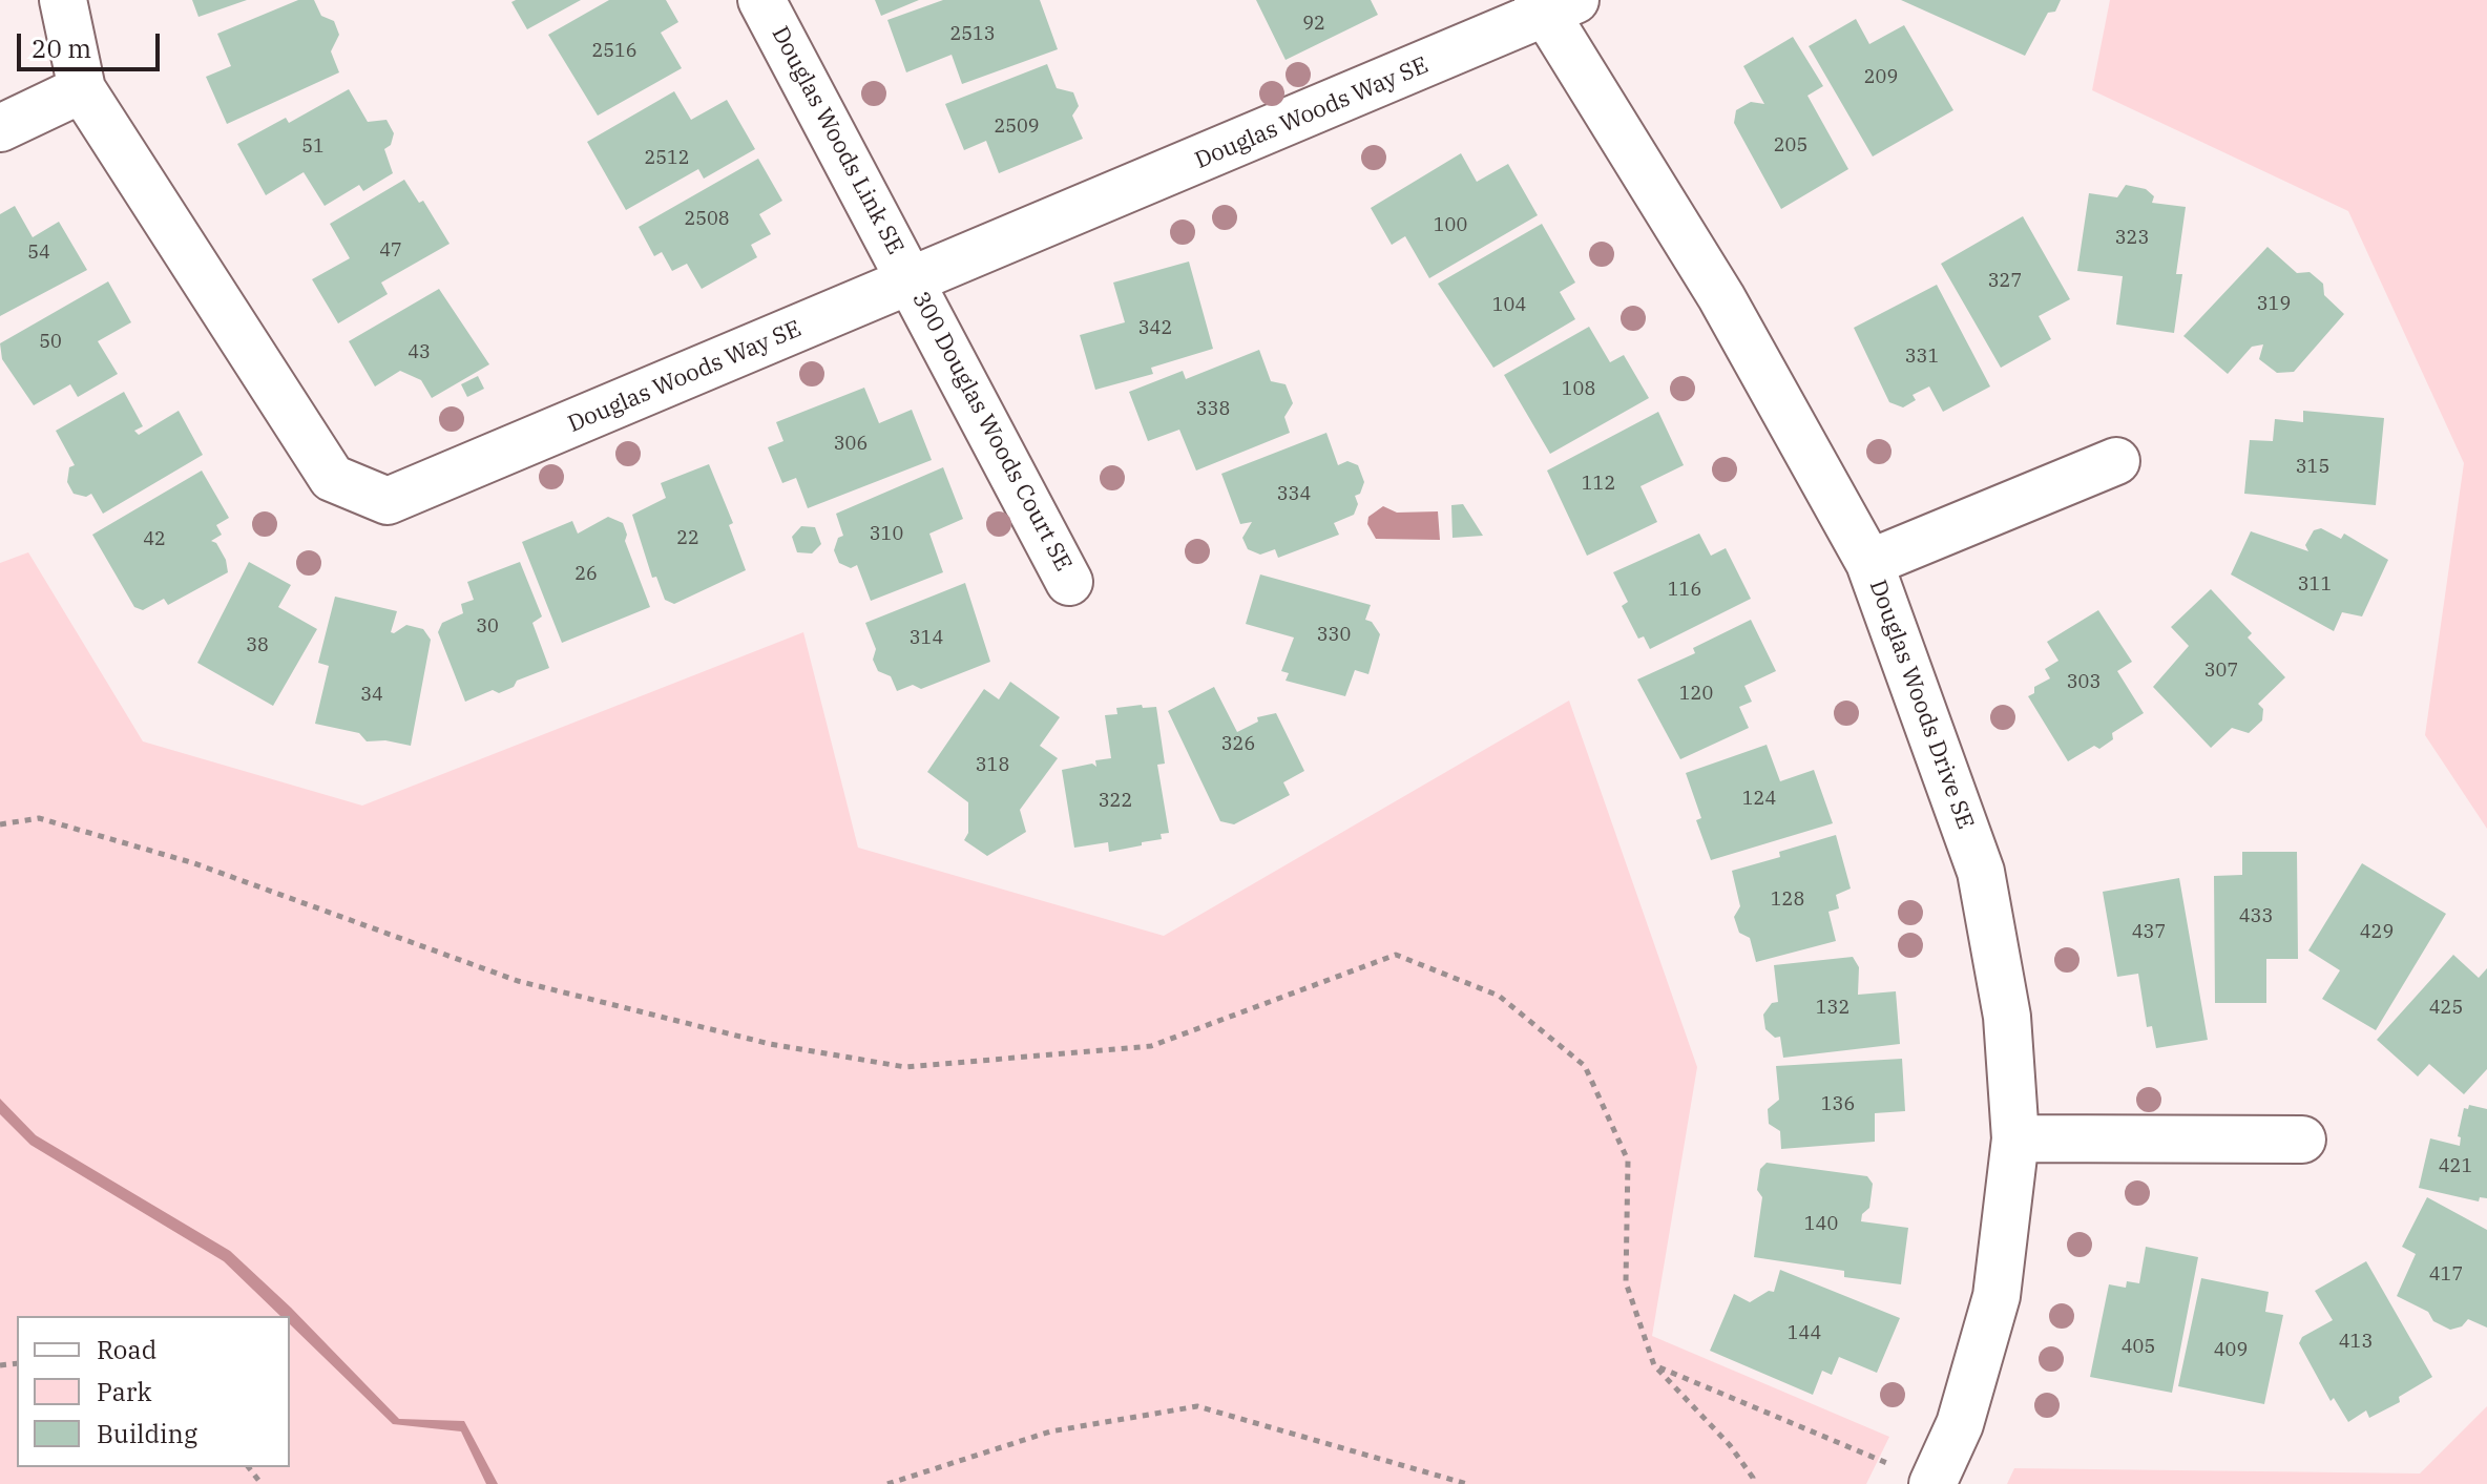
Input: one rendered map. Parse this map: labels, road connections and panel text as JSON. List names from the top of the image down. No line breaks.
{"streets":{"street":["Douglas Woods Way SE","Douglas Woods Link SE","300 Douglas Woods Court SE","Douglas Woods Drive SE"]},"crossings":[["Douglas Woods Way SE","Douglas Woods Link SE"],["Douglas Woods Way SE","300 Douglas Woods Court SE"],["Douglas Woods Way SE","Douglas Woods Drive SE"],["Douglas Woods Link SE","300 Douglas Woods Court SE"]],"house_numbers":["92","2513","2516","209","2509","205","51","2512","2508","100","323","47","54","327","319","104","342","50","43","331","108","338","306","315","112","334","310","22","42","26","311","116","30","330","314","38","307","303","120","34","326","318","124","322","128","433","437","429","132","425","136","421","140","417","144","413","405","409"],"legend":["Road","Park","Building"],"scale_bar":"20 m"}
